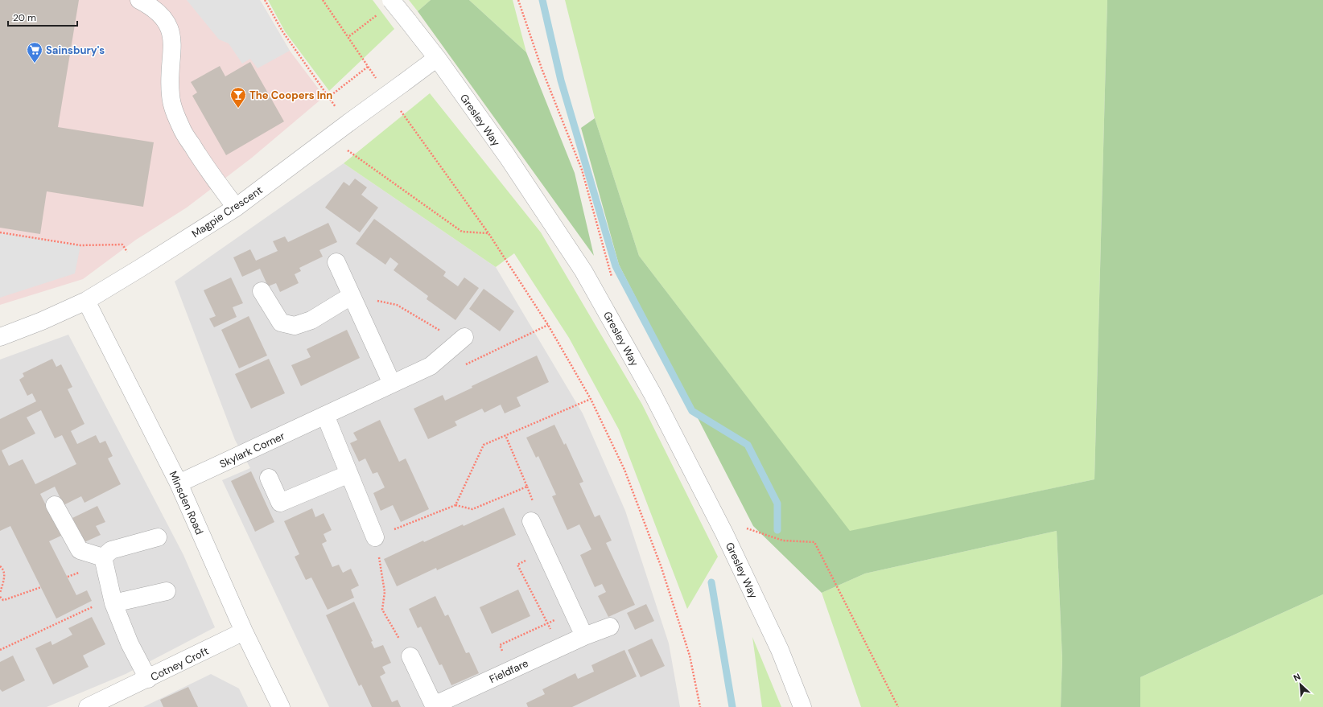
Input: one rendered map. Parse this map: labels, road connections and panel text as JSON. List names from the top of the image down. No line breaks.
{"streets":{"street":["Gresley Way","Magpie Crescent","Skylark Corner","Minsden Road","Cotney Croft","Fieldfare"]},"crossings":[["Gresley Way","Magpie Crescent"],["Magpie Crescent","Minsden Road"],["Skylark Corner","Minsden Road"],["Minsden Road","Cotney Croft"]],"places":{"supermarket":["Sainsbury's"],"bar":["The Coopers Inn"]},"scale_bar":"20 m","north":"top left"}
